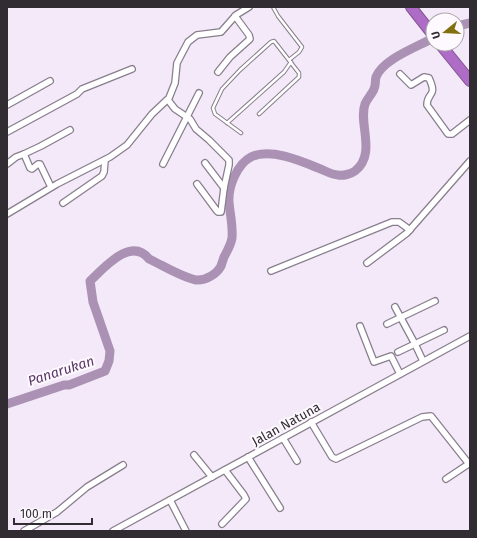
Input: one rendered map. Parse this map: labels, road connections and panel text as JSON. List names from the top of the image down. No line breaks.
{"streets":{"street":["Jalan Natuna"]},"water":["Panarukan"],"scale_bar":"100 m","north":"left"}
